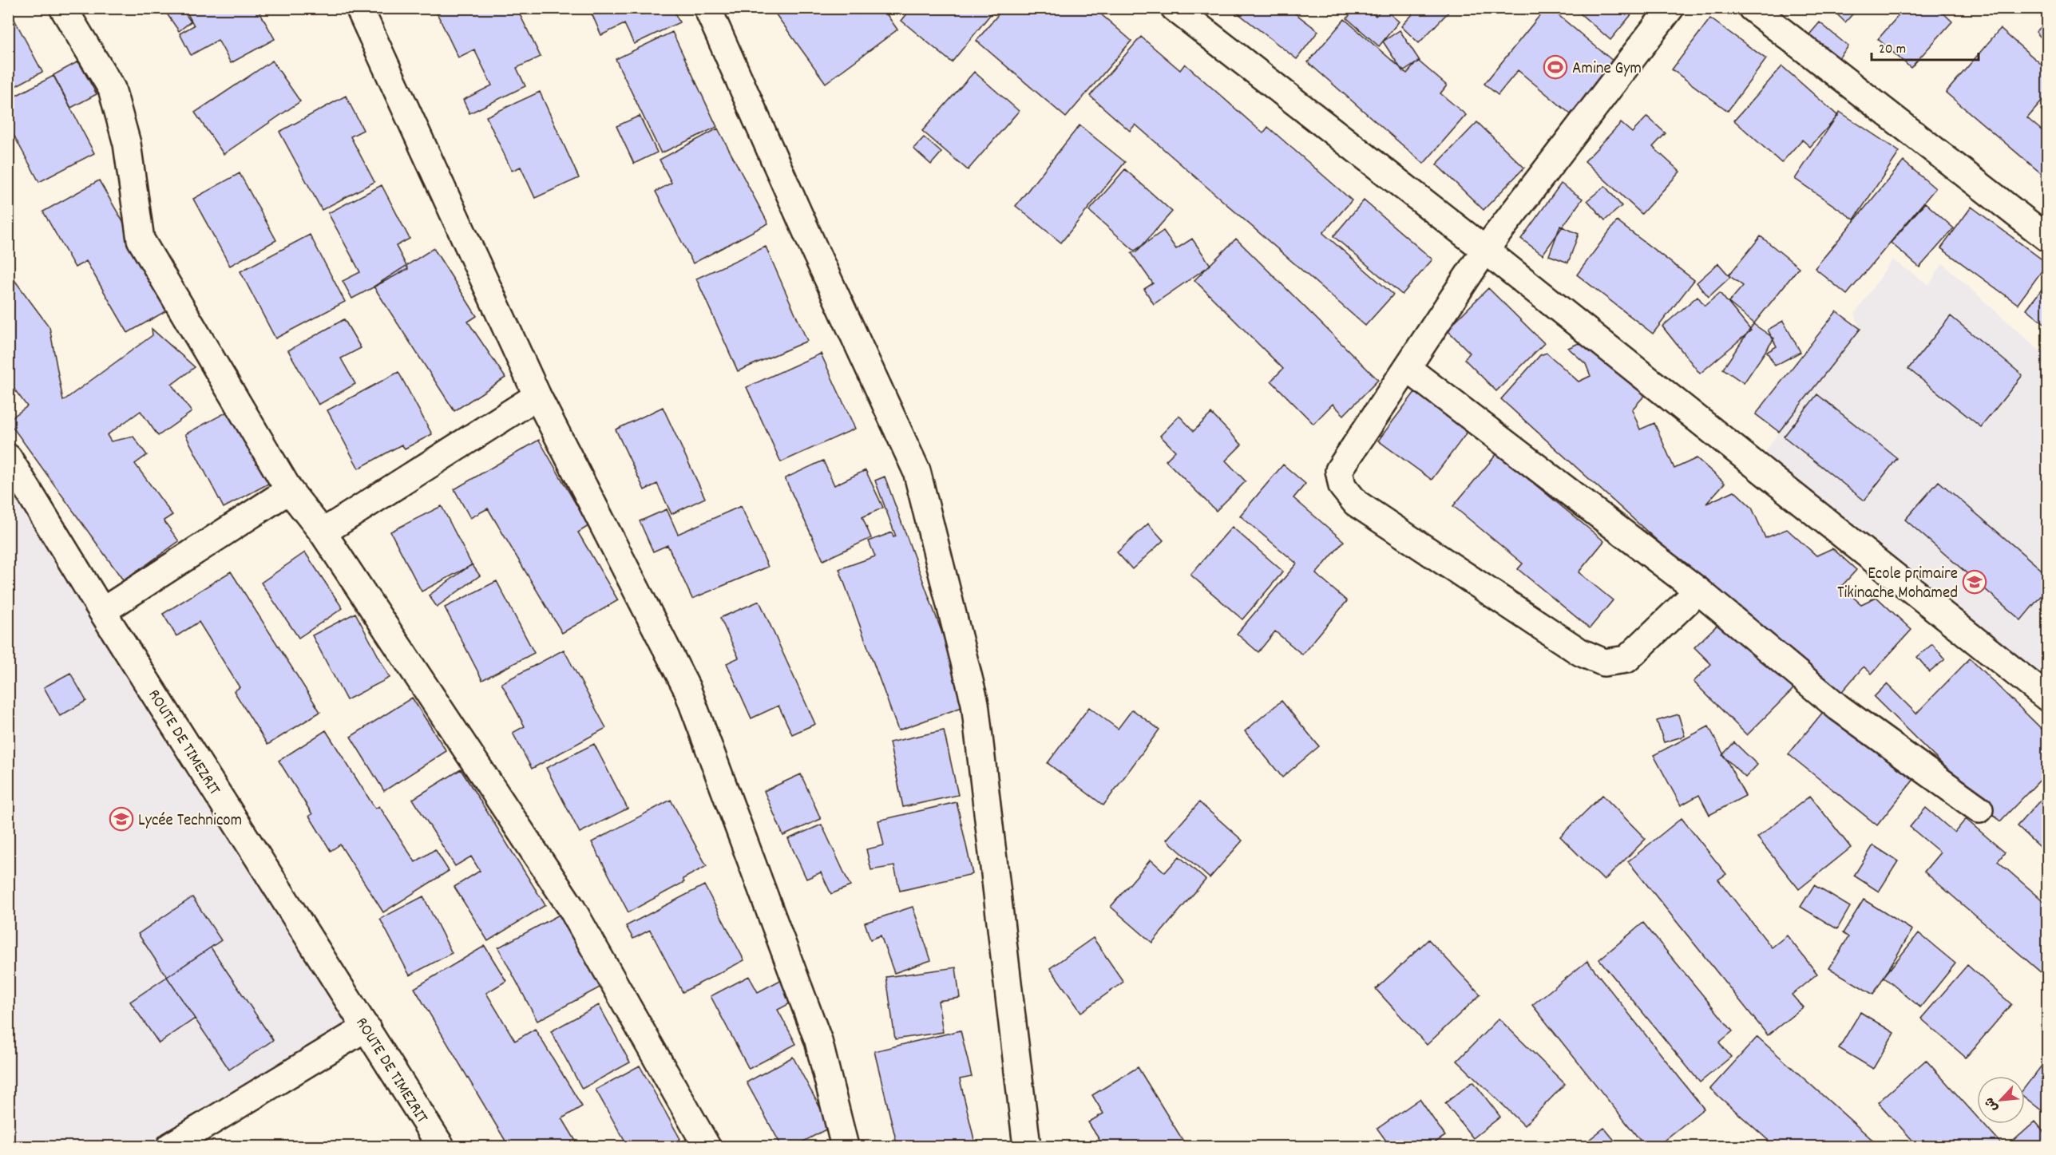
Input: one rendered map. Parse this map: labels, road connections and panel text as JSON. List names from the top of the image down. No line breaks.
{"streets":{"street":["ROUTE DE TIMEZRIT"]},"places":{"sports":["Amine Gym"],"school or university":["Ecole primaire Tikinache Mohamed","Lycée Technicom"]},"scale_bar":"20 m","north":"bottom left"}
